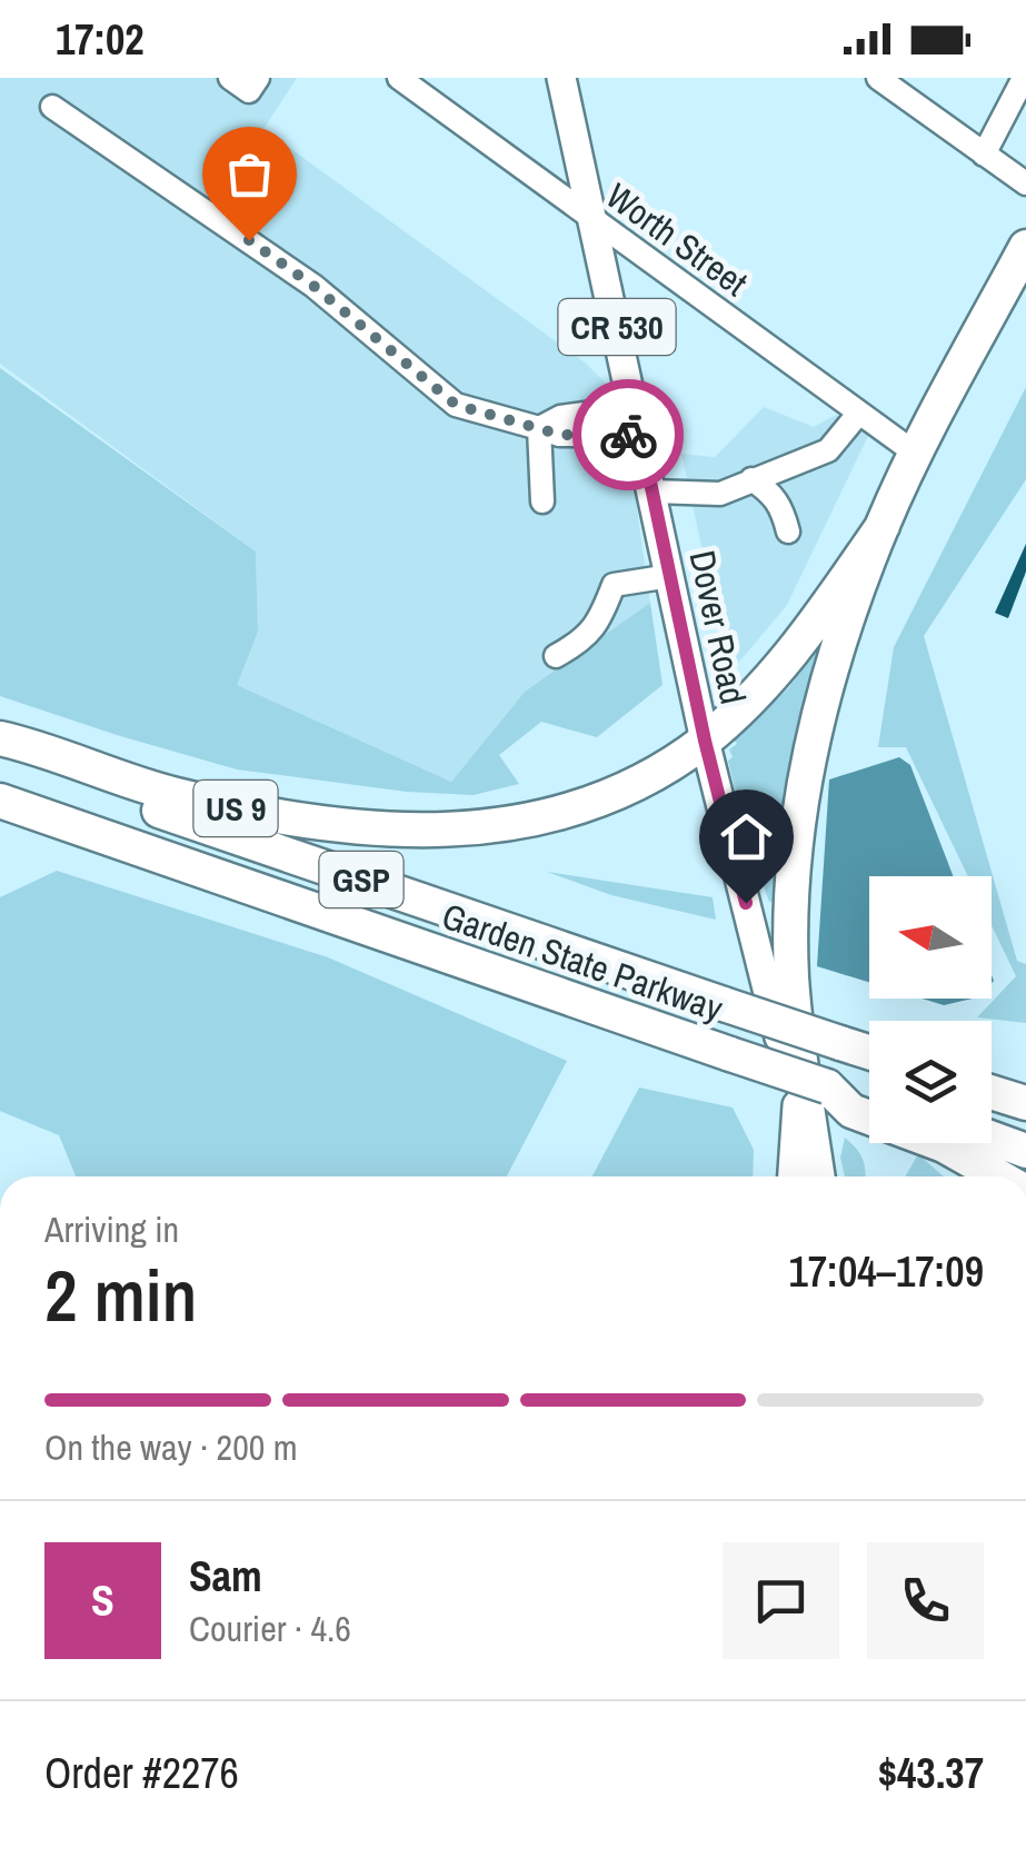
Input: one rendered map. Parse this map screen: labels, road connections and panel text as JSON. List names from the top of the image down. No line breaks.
{"streets":{"highway":["US 9","GSP","Garden State Parkway"],"main road":["CR 530","Dover Road"],"street":["Worth Street"]},"crossings":[["Worth Street","Dover Road"],["Worth Street","US 9"],["Dover Road","US 9"]],"north":"left","page":{"status":"17:02","heading":["2 min","Arriving in","17:04–17:09"],"panel":["Sam","Courier · 4.6","Order #2276","$43.37"],"bar":"On the way · 200 m","round":"S"}}
